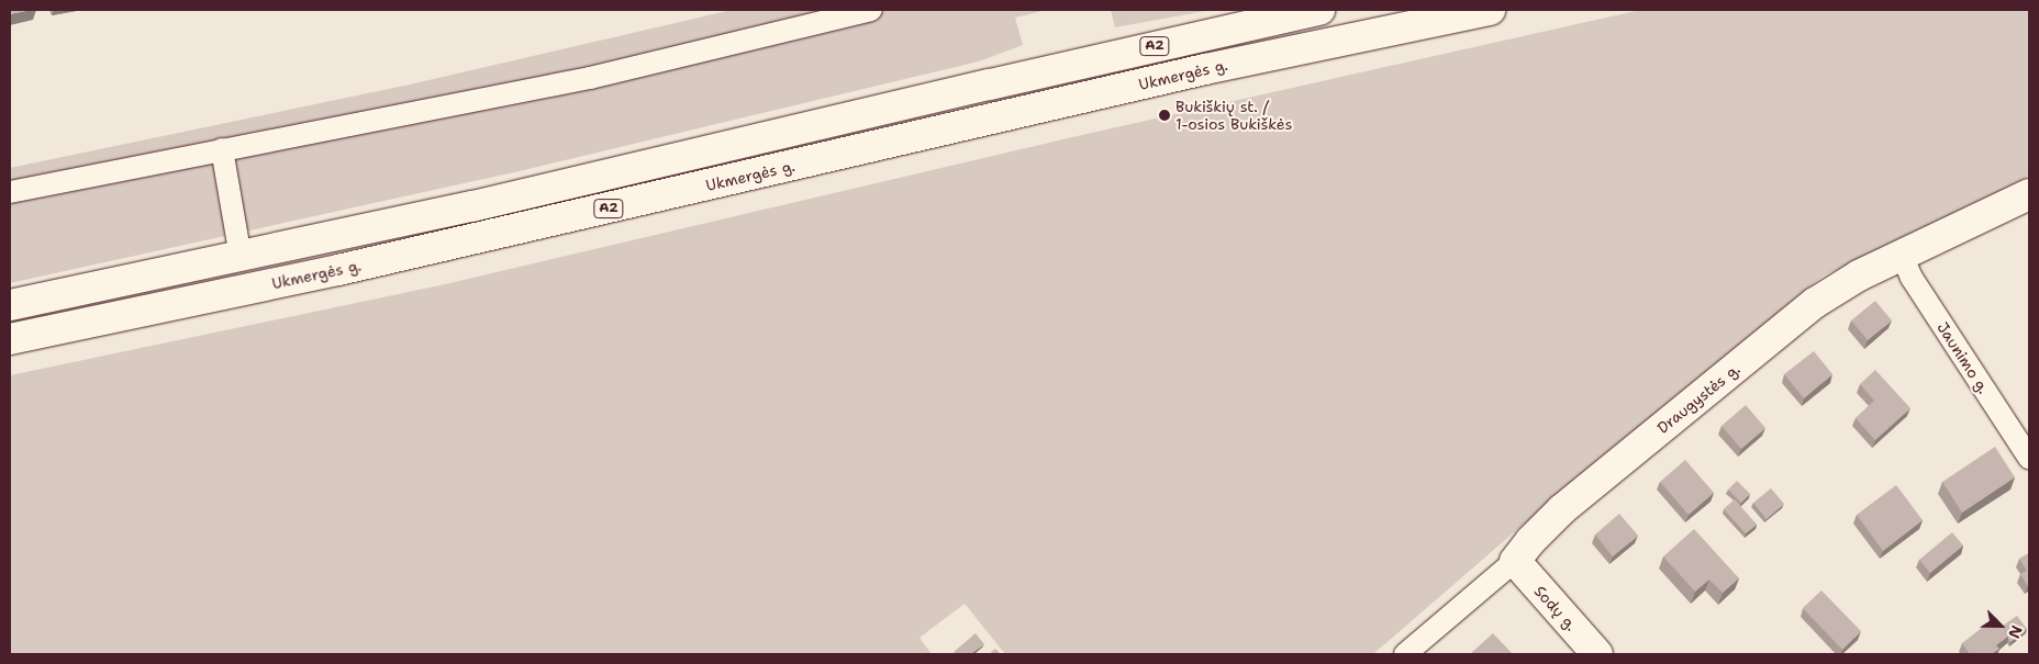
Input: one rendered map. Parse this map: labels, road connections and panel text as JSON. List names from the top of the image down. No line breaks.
{"streets":{"main road":["A2","Ukmergės g.","Draugystės g.","Sodų g."],"street":["Jaunimo g."]},"crossings":[["Jaunimo g.","Draugystės g."],["Draugystės g.","Sodų g."]],"places":["Bukiškių st. / 1-osios Bukiškės"],"north":"bottom right"}
